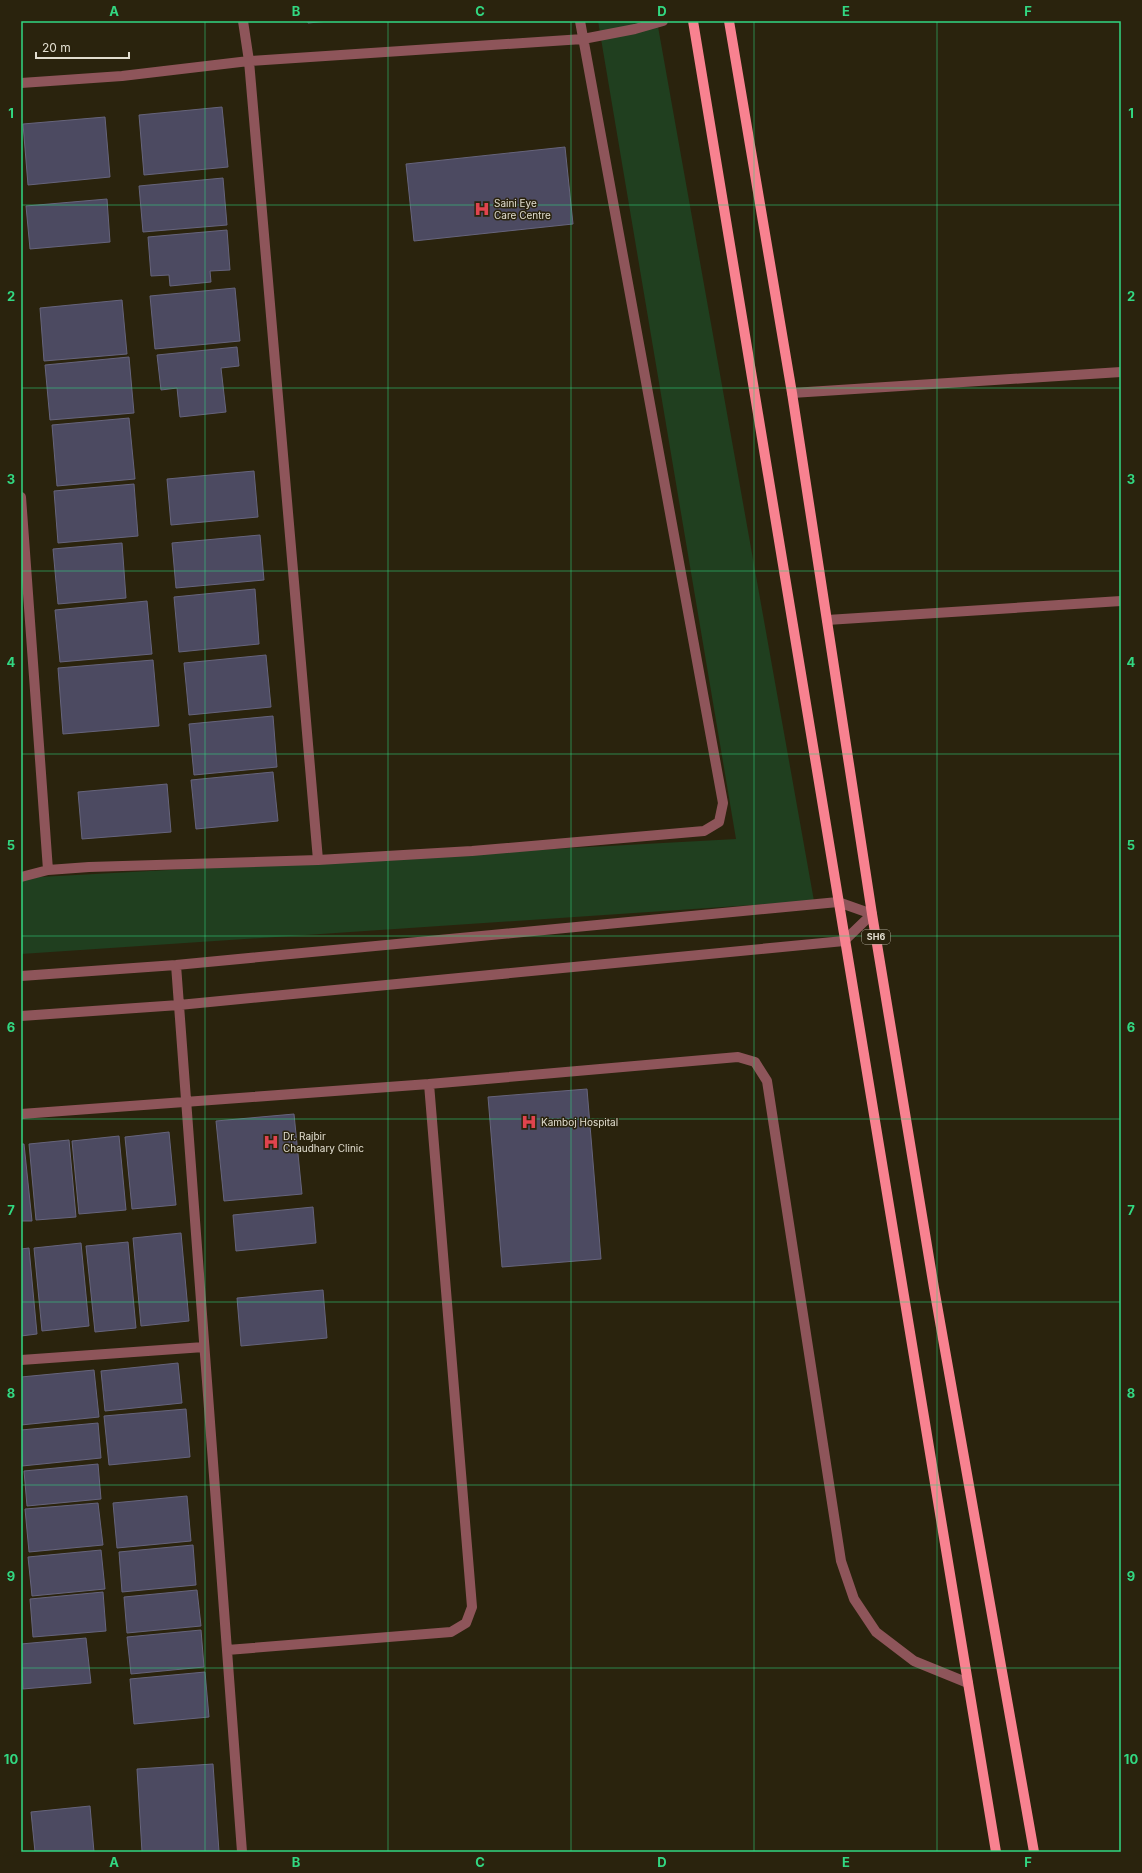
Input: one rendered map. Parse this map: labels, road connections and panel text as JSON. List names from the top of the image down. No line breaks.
{"streets":{"main road":["SH6"]},"places":{"hospital":["Saini Eye Care Centre","Kamboj Hospital","Dr. Rajbir Chaudhary Clinic"]},"scale_bar":"20 m","grid":{"columns":["A","B","C","D","E","F"],"rows":["1","2","3","4","5","6","7","8","9","10"]}}
